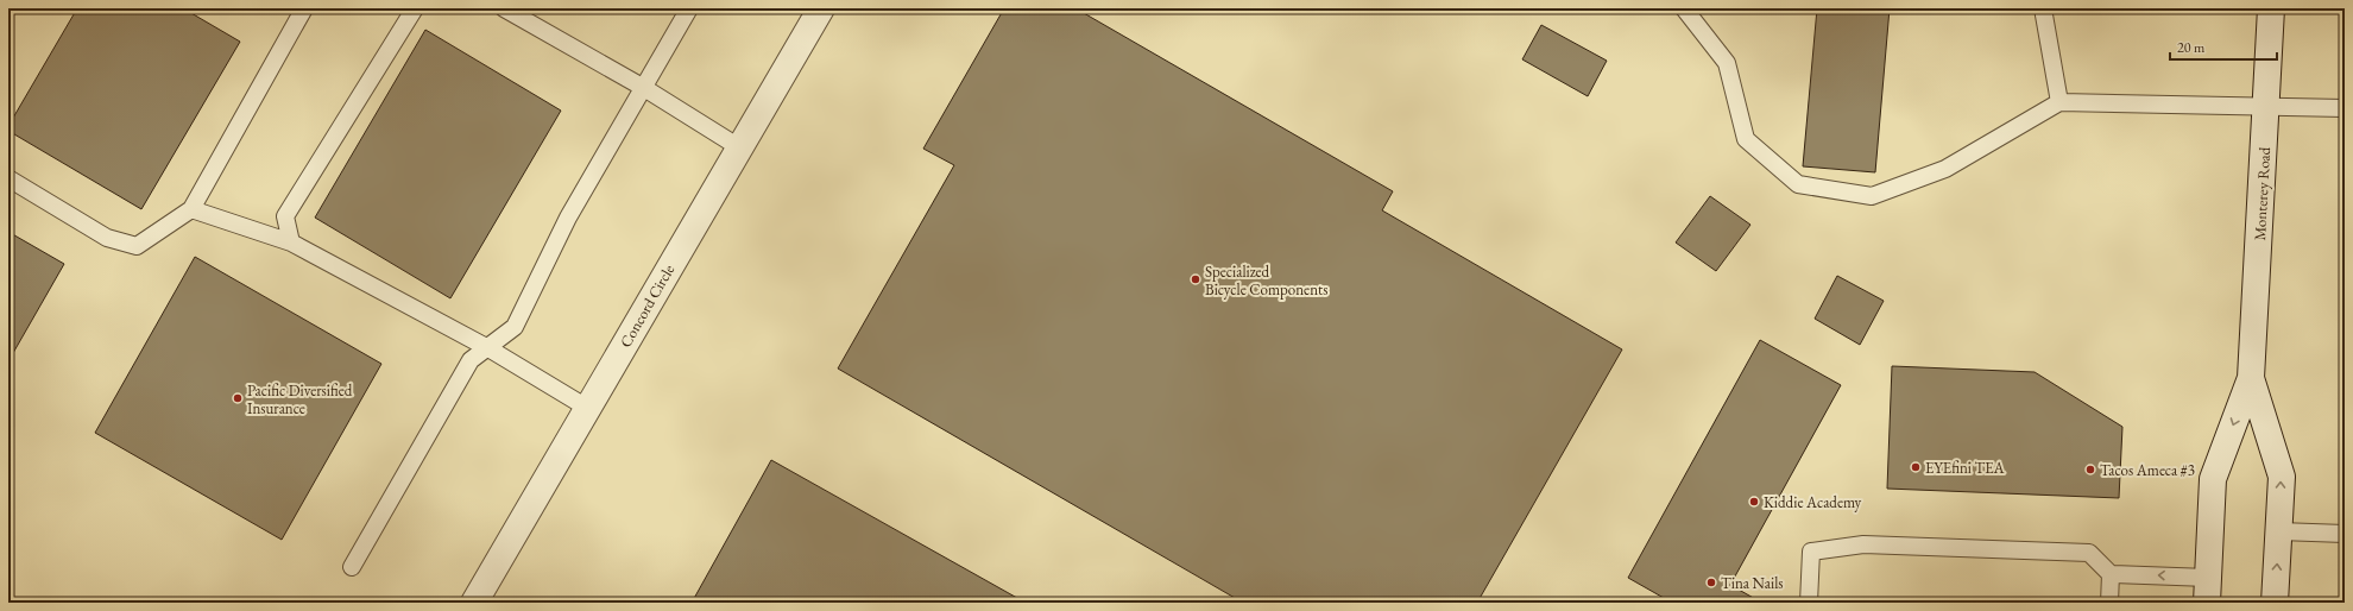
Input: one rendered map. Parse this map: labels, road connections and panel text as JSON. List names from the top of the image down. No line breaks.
{"streets":{"main road":["Monterey Road","Concord Circle"]},"places":["Specialized Bicycle Components","Pacific Diversified Insurance","EYEfini TEA","Tacos Ameca #3","Kiddie Academy","Tina Nails"],"scale_bar":"20 m"}
